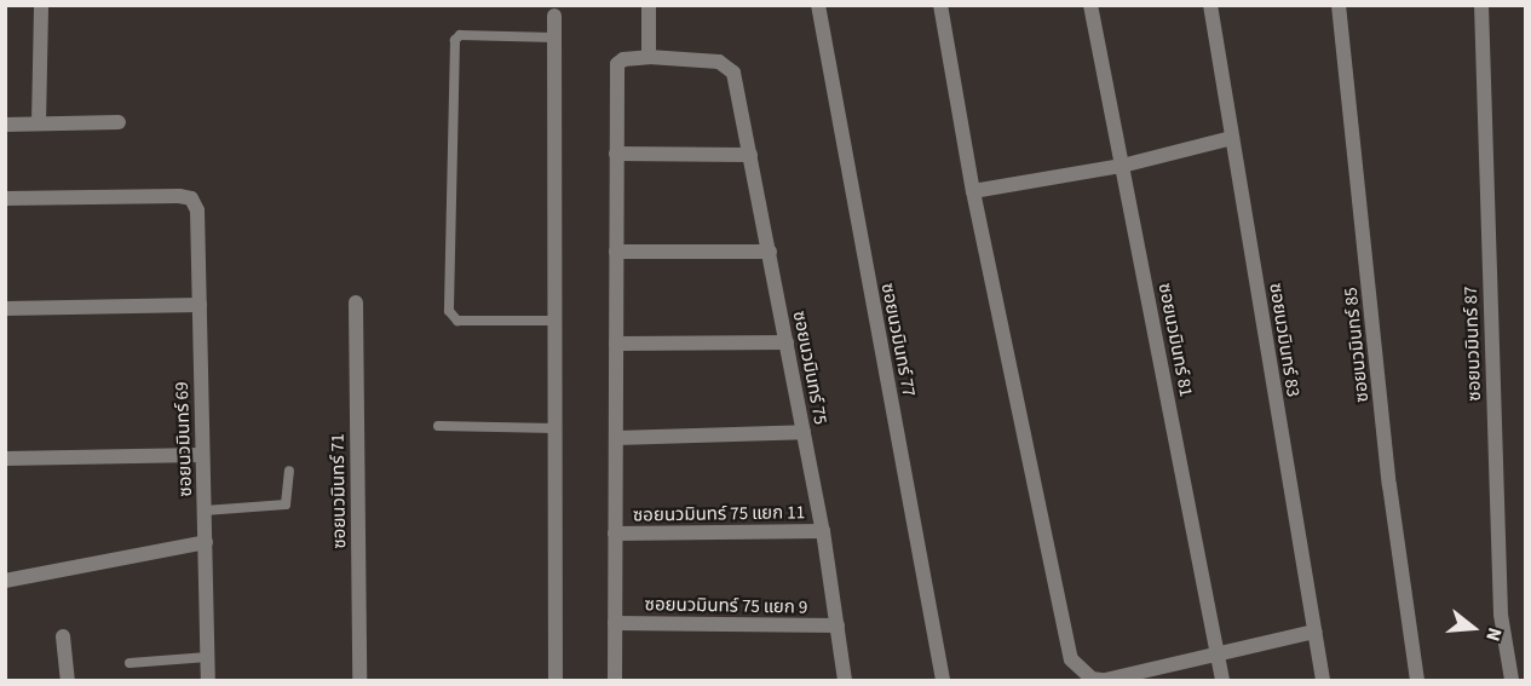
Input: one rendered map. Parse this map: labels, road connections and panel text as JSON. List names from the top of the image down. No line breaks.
{"streets":{"street":["ซอยนวมินทร์ 77","ซอยนวมินทร์ 81","ซอยนวมินทร์ 83","ซอยนวมินทร์ 87","ซอยนวมินทร์ 85","ซอยนวมินทร์ 75","ซอยนวมินทร์ 69","ซอยนวมินทร์ 71","ซอยนวมินทร์ 75 แยก 11","ซอยนวมินทร์ 75 แยก 9"]},"crossings":[["ซอยนวมินทร์ 75","ซอยนวมินทร์ 75 แยก 11"],["ซอยนวมินทร์ 75","ซอยนวมินทร์ 75 แยก 9"]],"north":"right"}
